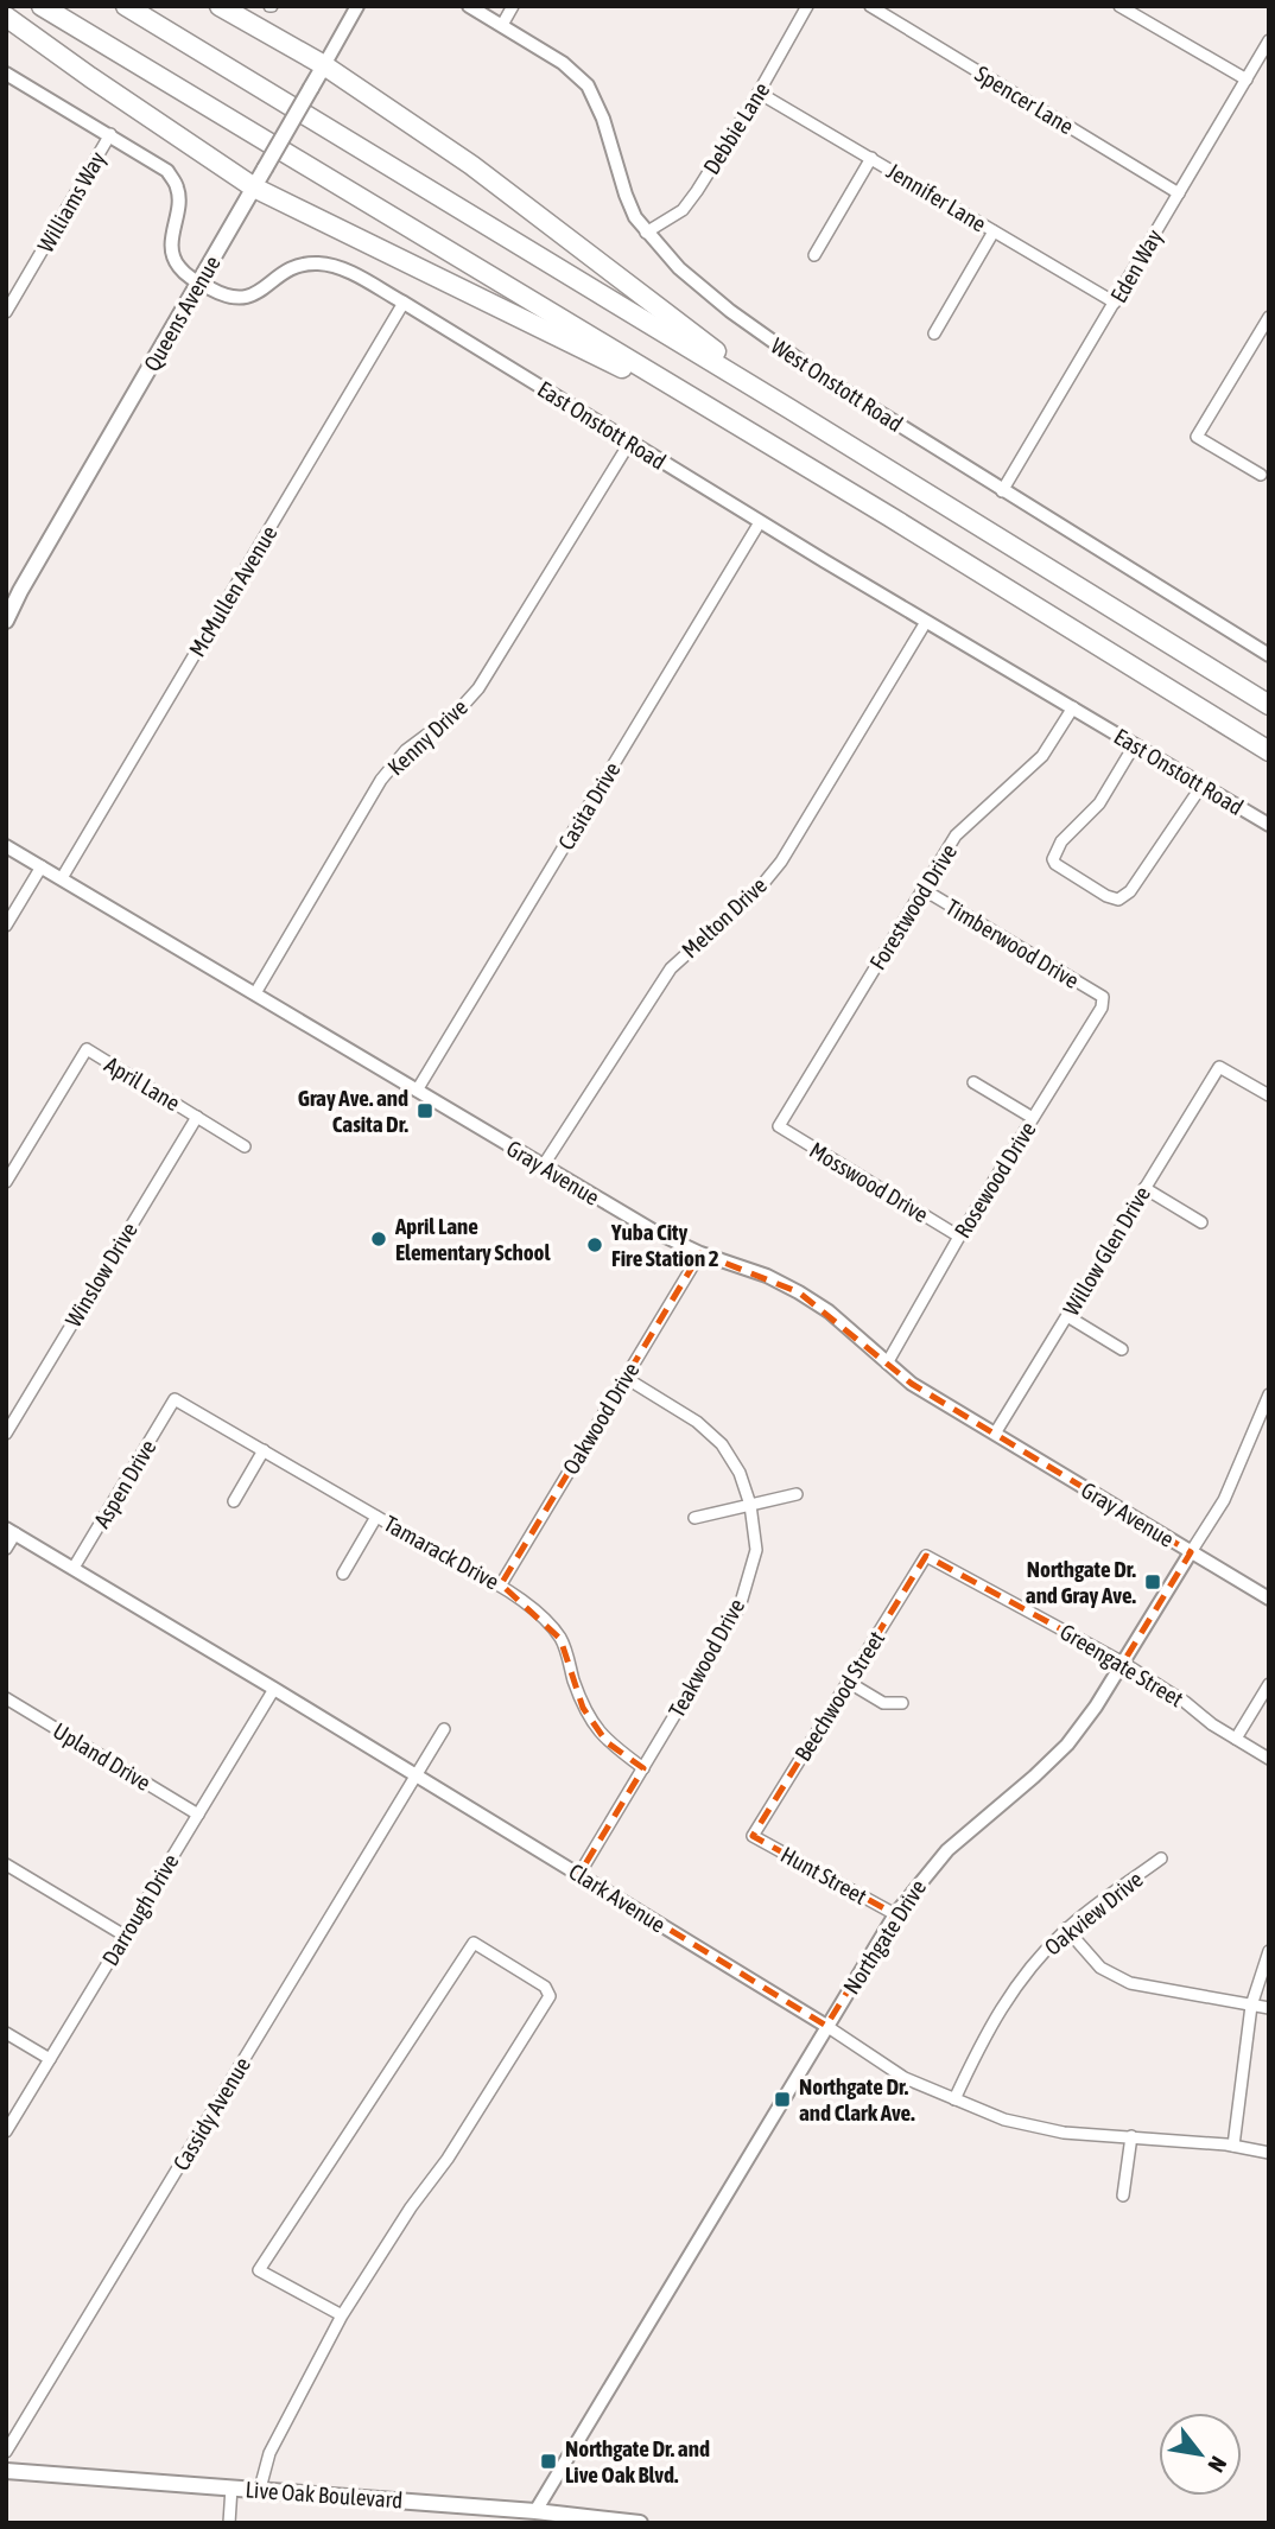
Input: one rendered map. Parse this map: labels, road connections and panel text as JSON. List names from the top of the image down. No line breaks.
{"streets":{"main road":["Queens Avenue","Live Oak Boulevard"],"street":["Spencer Lane","Debbie Lane","Jennifer Lane","Williams Way","Eden Way","West Onstott Road","East Onstott Road","McMullen Avenue","Kenny Drive","Casita Drive","Forestwood Drive","Melton Drive","Timberwood Drive","April Lane","Gray Avenue","Rosewood Drive","Mosswood Drive","Willow Glen Drive","Winslow Drive","Oakwood Drive","Aspen Drive","Tamarack Drive","Teakwood Drive","Greengate Street","Beechwood Street","Upland Drive","Hunt Street","Clark Avenue","Darrough Drive","Oakview Drive","Northgate Drive","Cassidy Avenue"]},"crossings":[["Spencer Lane","Eden Way"],["Debbie Lane","Jennifer Lane"],["Debbie Lane","West Onstott Road"],["Jennifer Lane","Eden Way"],["Williams Way","East Onstott Road"],["Eden Way","West Onstott Road"],["Queens Avenue","East Onstott Road"],["East Onstott Road","McMullen Avenue"],["East Onstott Road","Kenny Drive"],["East Onstott Road","Casita Drive"],["East Onstott Road","Forestwood Drive"],["East Onstott Road","Melton Drive"],["McMullen Avenue","Gray Avenue"],["Kenny Drive","Gray Avenue"],["Casita Drive","Gray Avenue"],["Forestwood Drive","Timberwood Drive"],["Forestwood Drive","Mosswood Drive"],["Melton Drive","Gray Avenue"],["Timberwood Drive","Rosewood Drive"],["April Lane","Winslow Drive"],["Gray Avenue","Rosewood Drive"],["Gray Avenue","Willow Glen Drive"],["Gray Avenue","Oakwood Drive"],["Gray Avenue","Northgate Drive"],["Rosewood Drive","Mosswood Drive"],["Oakwood Drive","Tamarack Drive"],["Oakwood Drive","Teakwood Drive"],["Aspen Drive","Tamarack Drive"],["Aspen Drive","Clark Avenue"],["Tamarack Drive","Teakwood Drive"],["Teakwood Drive","Clark Avenue"],["Greengate Street","Beechwood Street"],["Greengate Street","Northgate Drive"],["Beechwood Street","Hunt Street"],["Upland Drive","Darrough Drive"],["Hunt Street","Northgate Drive"],["Clark Avenue","Darrough Drive"],["Clark Avenue","Oakview Drive"],["Clark Avenue","Northgate Drive"],["Clark Avenue","Cassidy Avenue"],["Northgate Drive","Live Oak Boulevard"]],"places":{"transit":["Gray Ave. and Casita Dr.","Northgate Dr. and Gray Ave.","Northgate Dr. and Clark Ave.","Northgate Dr. and Live Oak Blvd."],"other":["April Lane Elementary School","Yuba City Fire Station 2"]},"north":"bottom right"}
